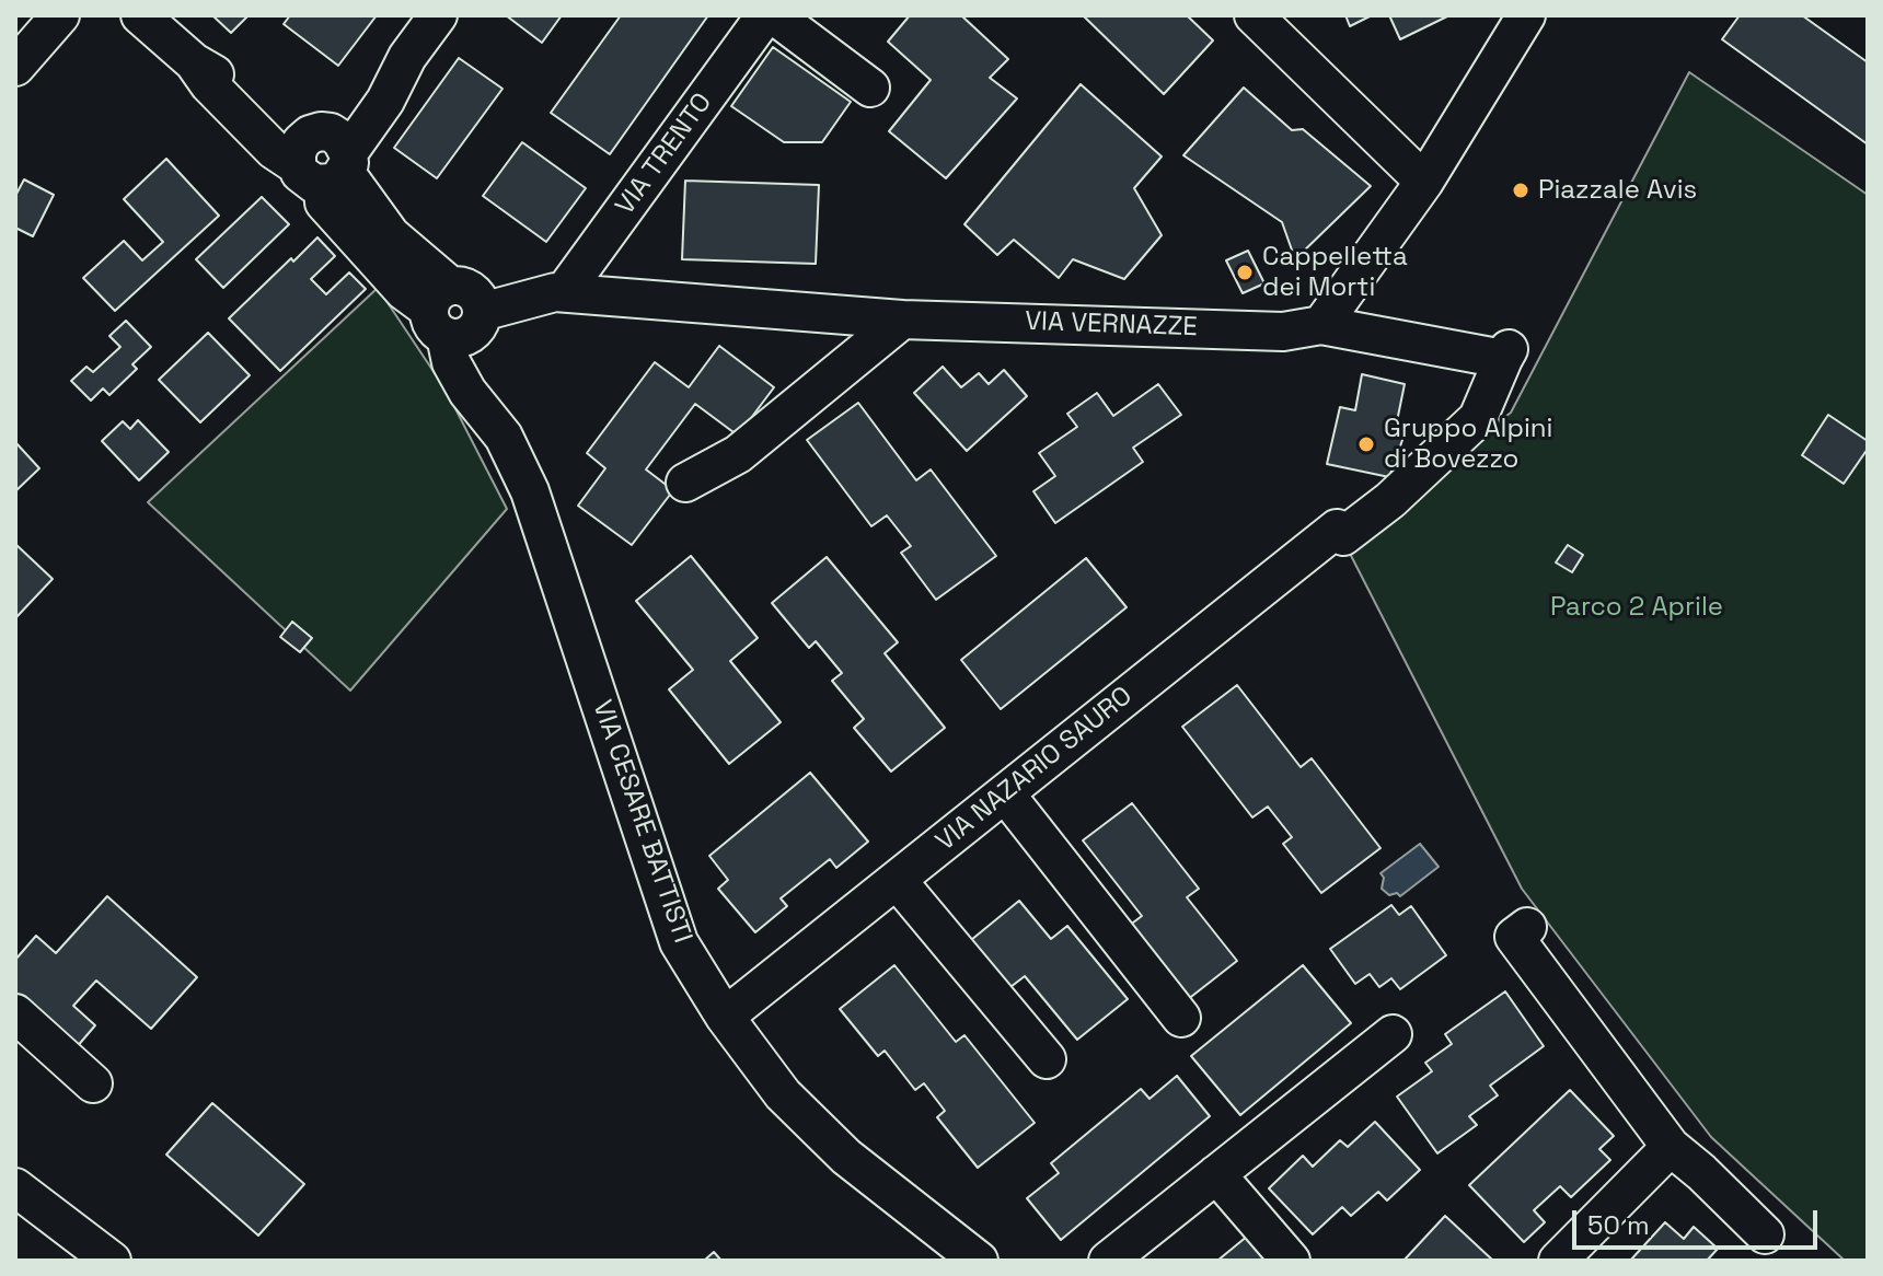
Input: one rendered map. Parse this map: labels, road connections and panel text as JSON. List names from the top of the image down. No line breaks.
{"streets":{"street":["VIA TRENTO","VIA VERNAZZE","VIA NAZARIO SAURO","VIA CESARE BATTISTI"]},"crossings":[["VIA TRENTO","VIA VERNAZZE"],["VIA VERNAZZE","VIA NAZARIO SAURO"],["VIA VERNAZZE","VIA CESARE BATTISTI"],["VIA NAZARIO SAURO","VIA CESARE BATTISTI"]],"parks":["Parco 2 Aprile"],"places":["Piazzale Avis","Cappelletta dei Morti","Gruppo Alpini di Bovezzo"],"scale_bar":"50 m"}
